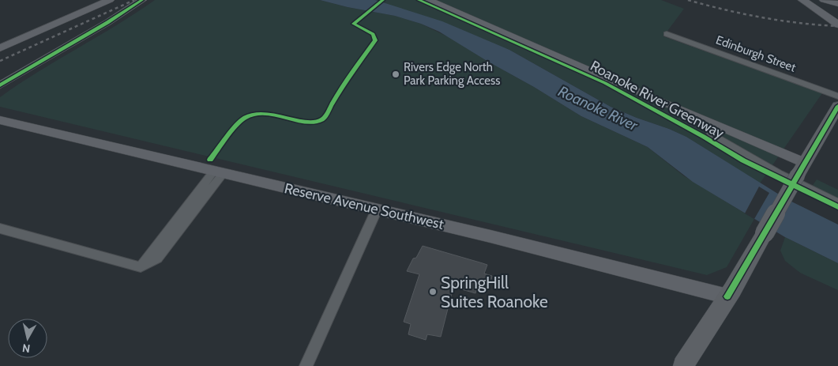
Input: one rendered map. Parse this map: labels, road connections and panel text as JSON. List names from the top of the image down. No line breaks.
{"streets":{"main road":["Reserve Avenue Southwest"],"street":["Edinburgh Street"],"cycle path":["Roanoke River Greenway"]},"water":["Roanoke River"],"places":["Rivers Edge North Park Parking Access","SpringHill Suites Roanoke"],"north":"bottom"}
